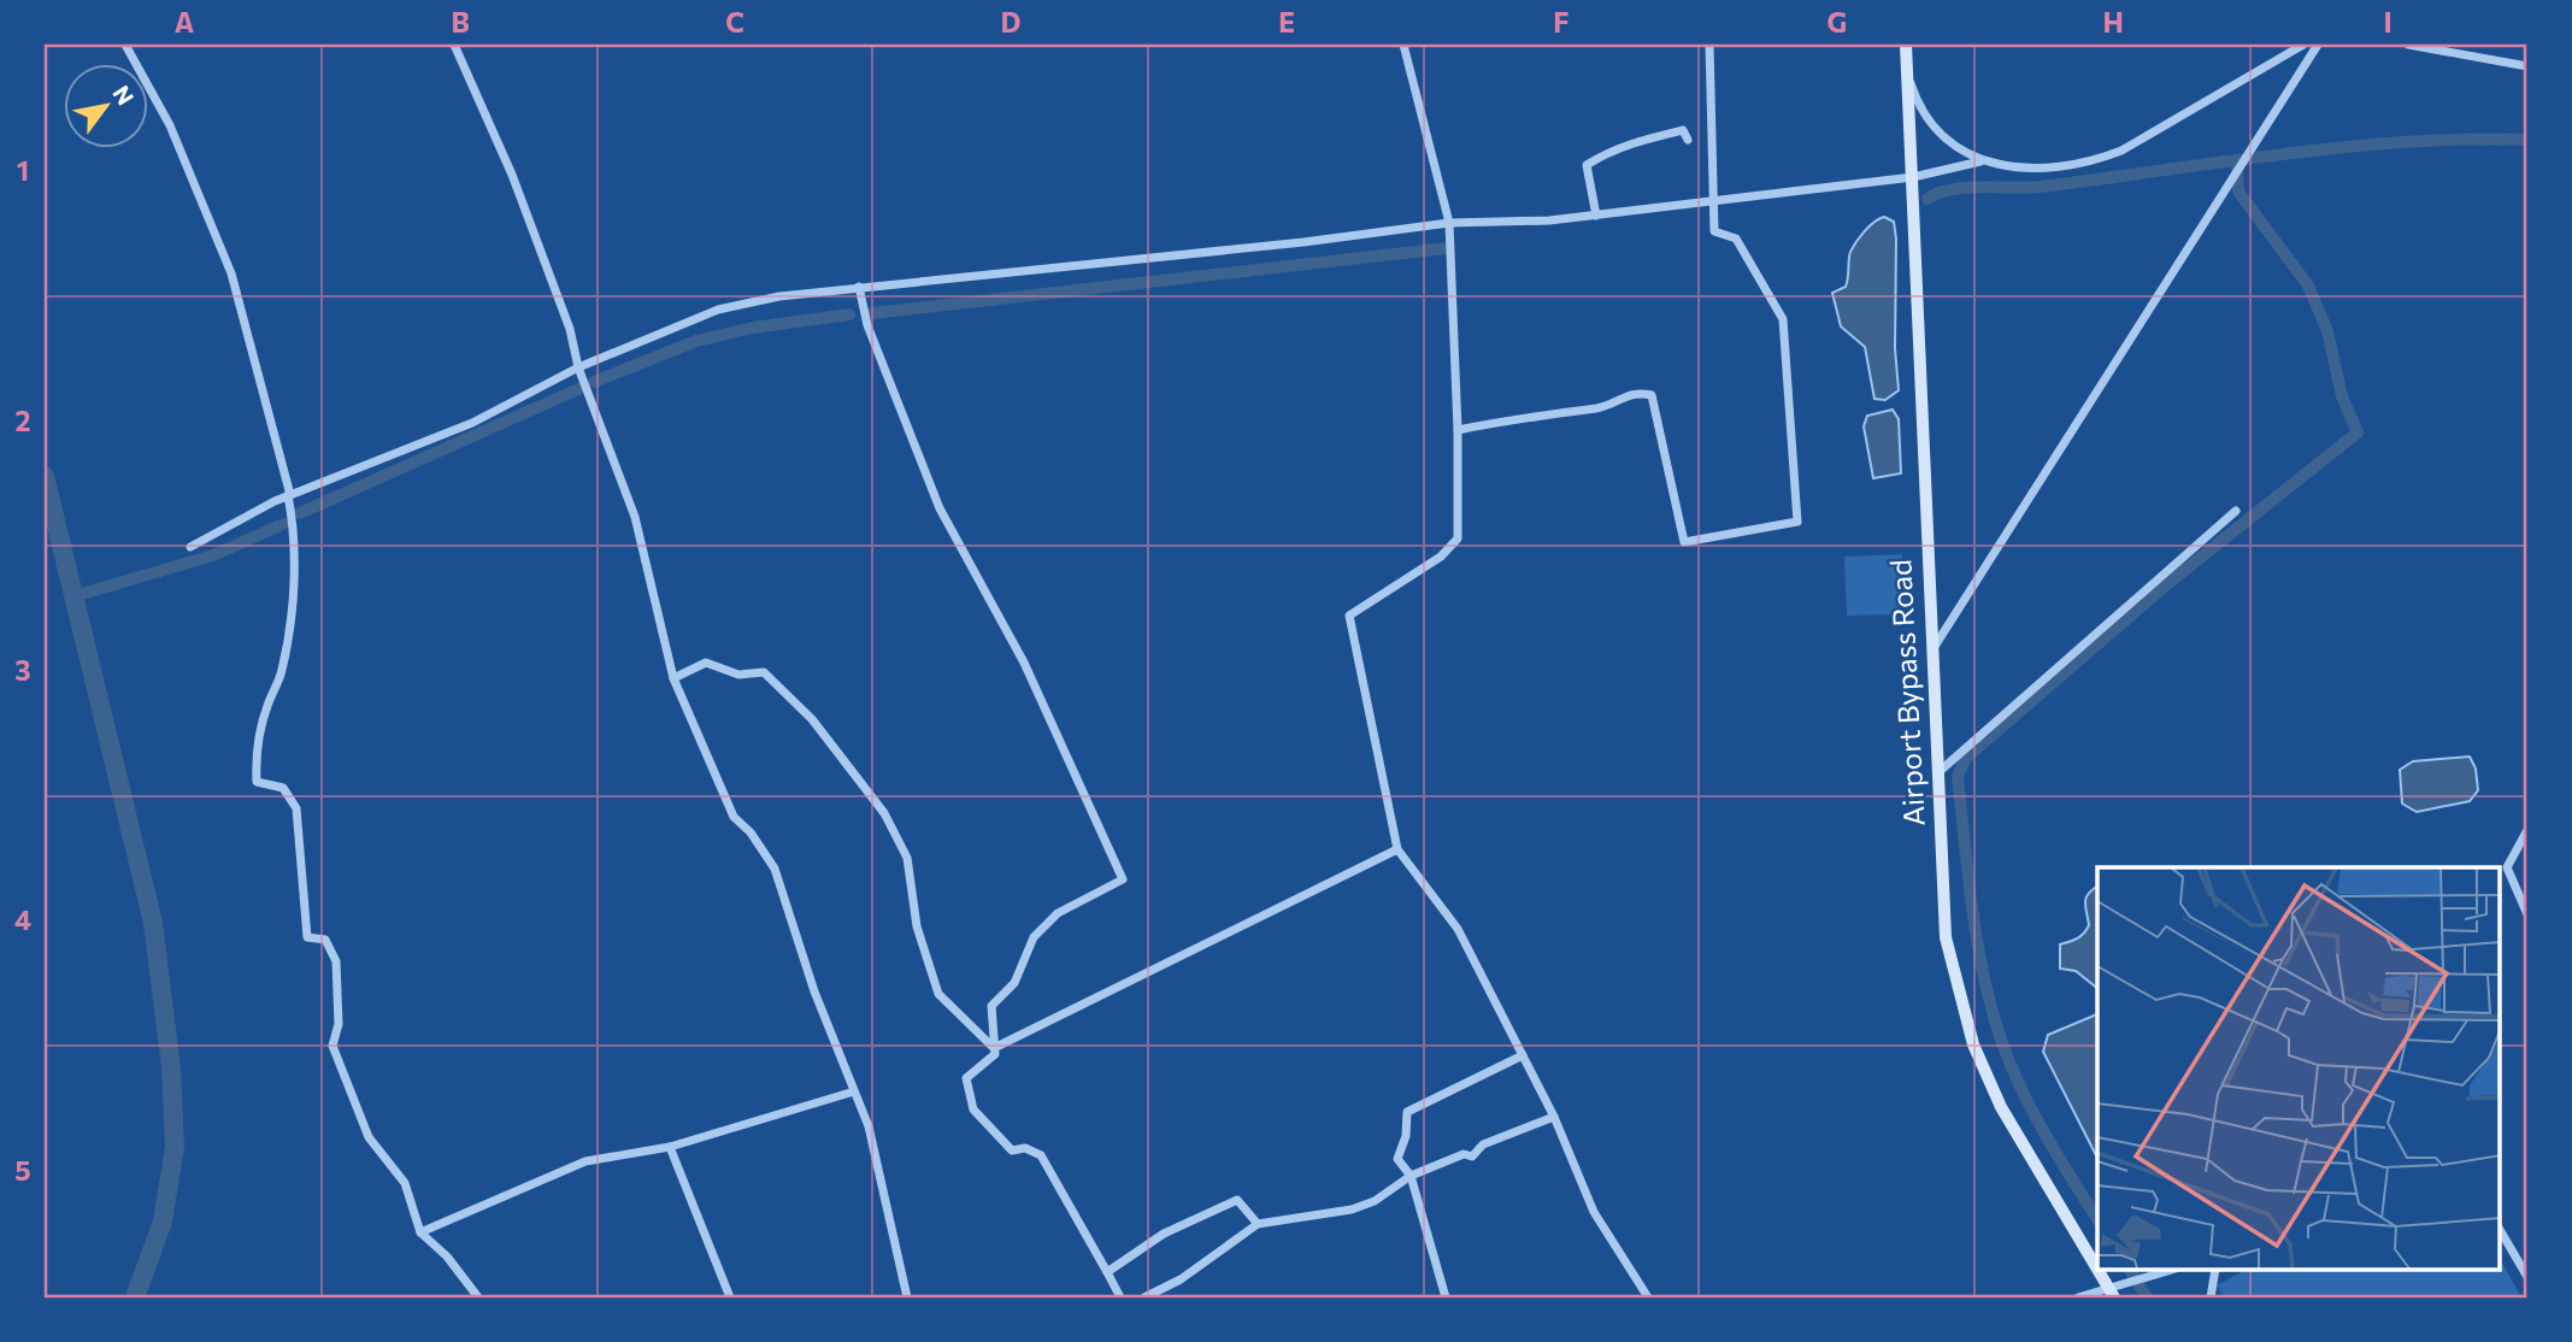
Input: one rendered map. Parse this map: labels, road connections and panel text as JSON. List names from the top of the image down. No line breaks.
{"streets":{"street":["Airport Bypass Road"]},"north":"top right","grid":{"columns":["A","B","C","D","E","F","G","H","I"],"rows":["1","2","3","4","5"]}}
